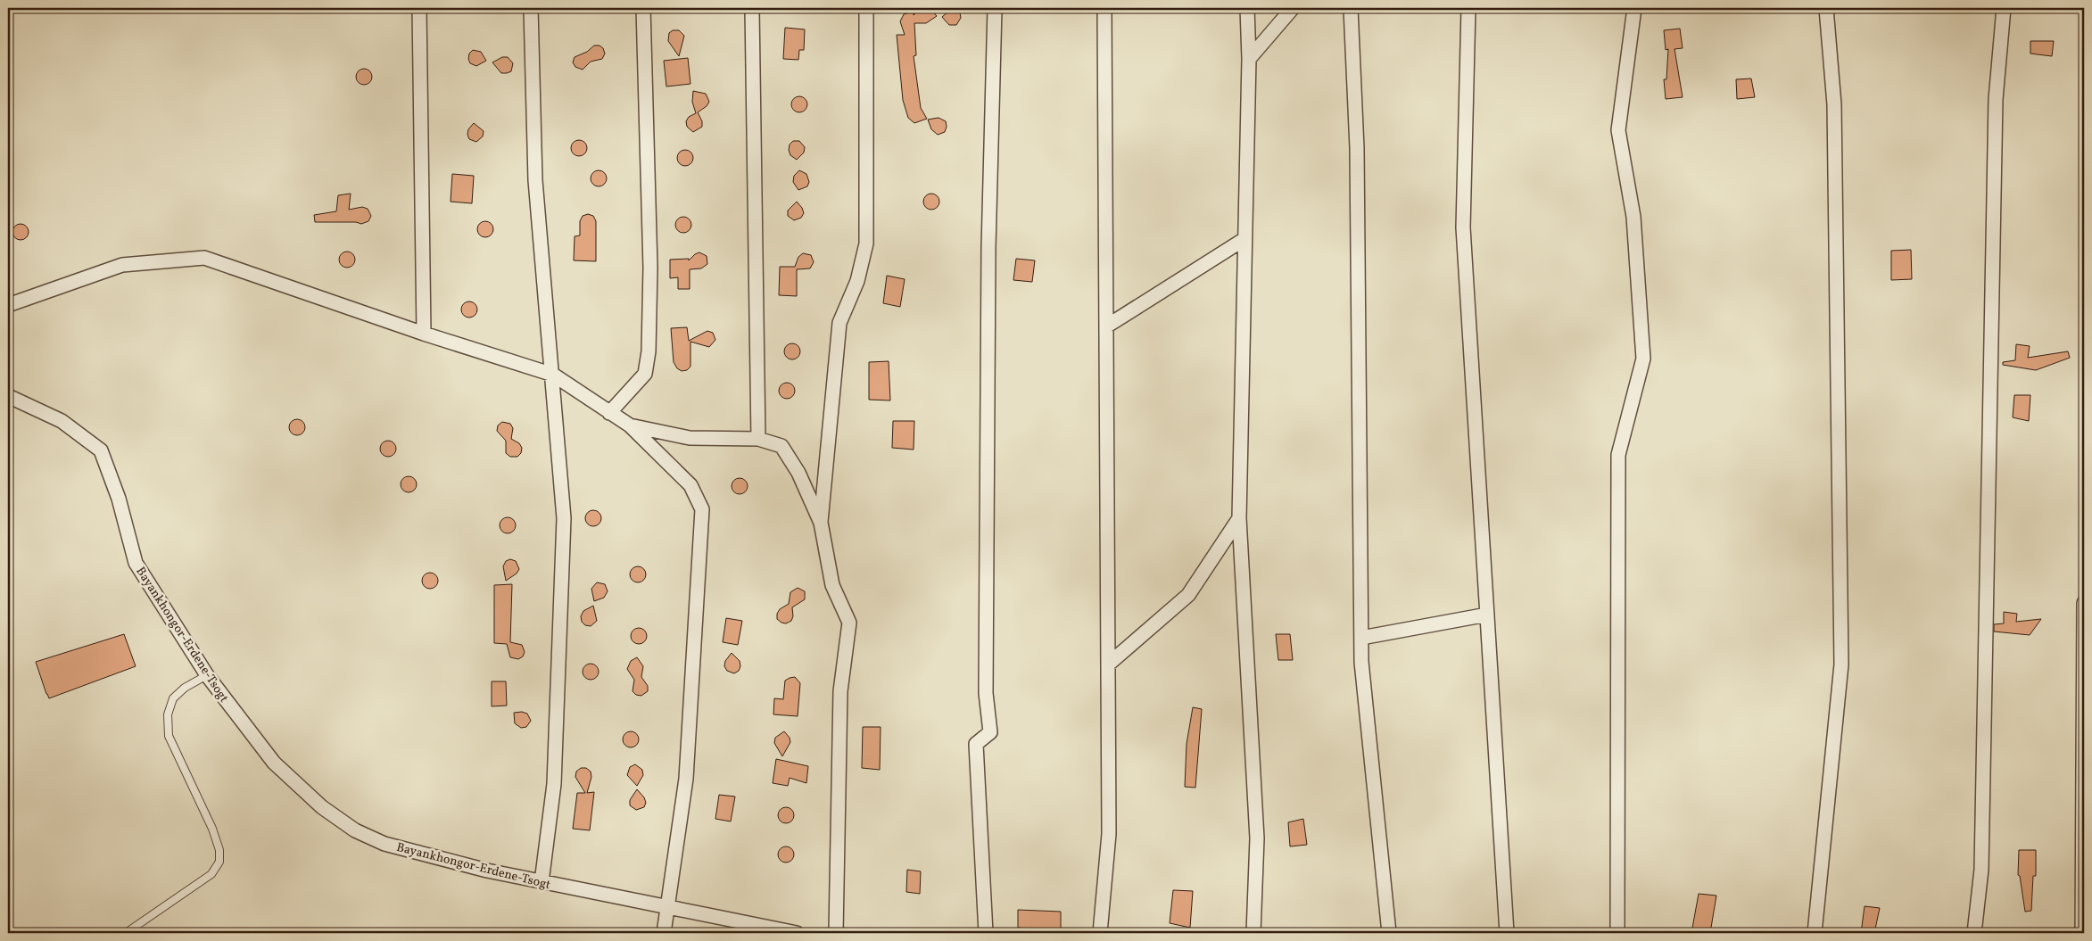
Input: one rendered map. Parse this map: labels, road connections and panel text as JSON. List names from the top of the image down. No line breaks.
{"streets":{"street":["Bayankhongor-Erdene-Tsogt"]}}
